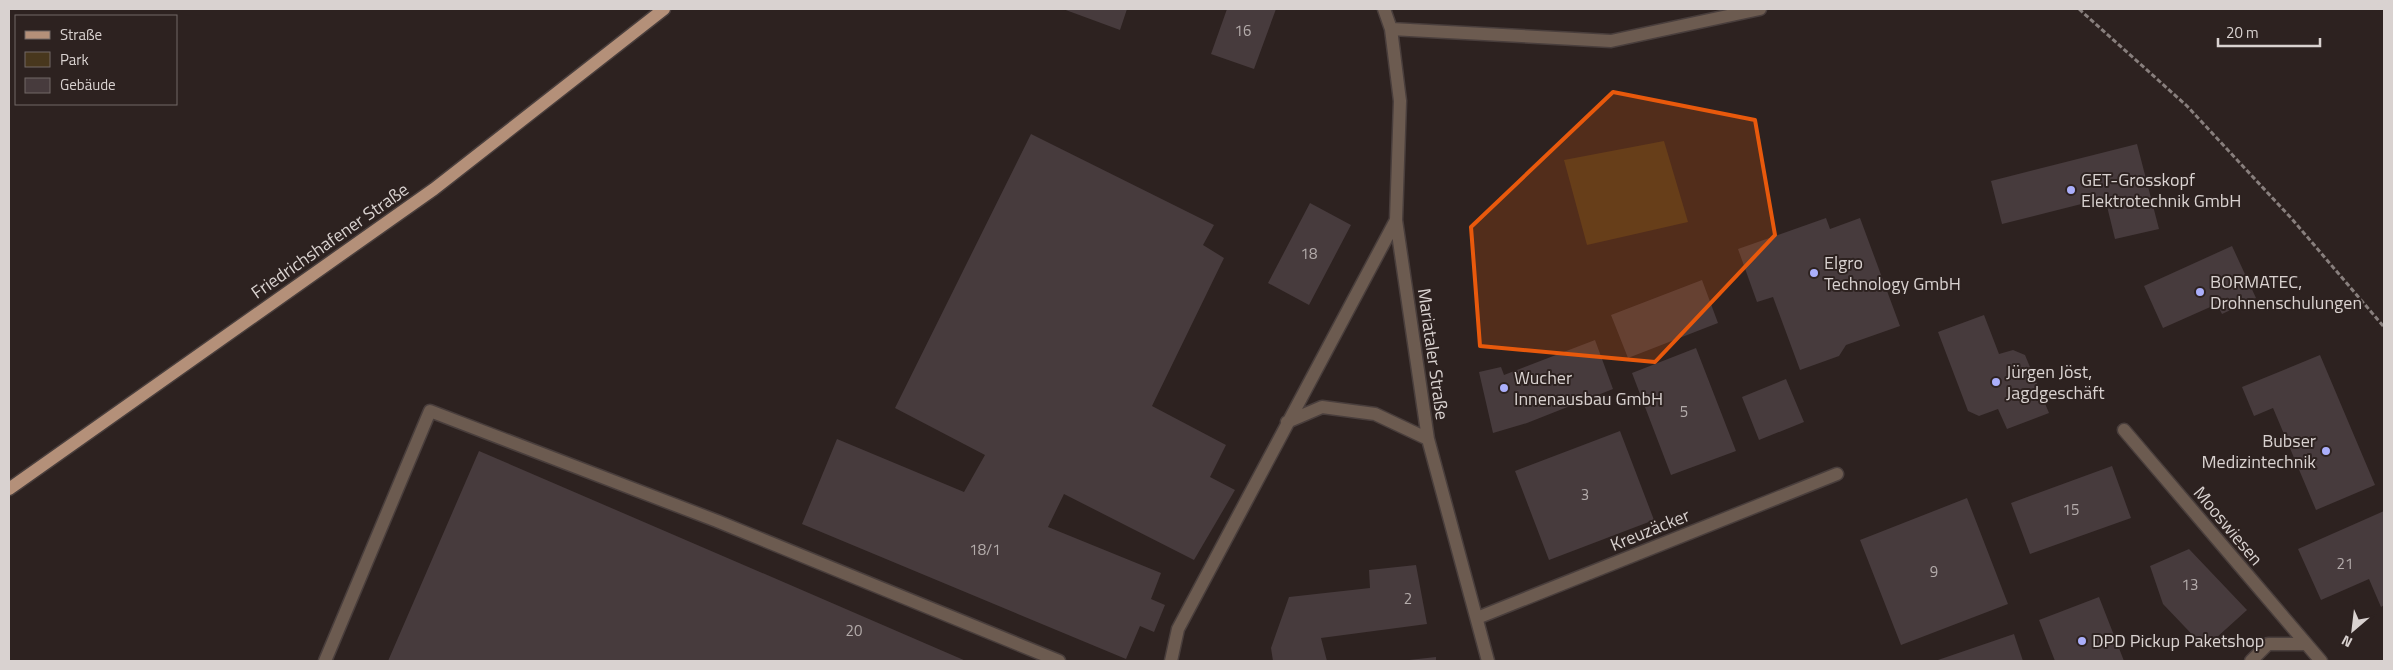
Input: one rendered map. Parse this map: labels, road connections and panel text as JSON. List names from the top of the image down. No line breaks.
{"streets":{"main road":["Friedrichshafener Straße"],"street":["Mariataler Straße","Mooswiesen","Kreuzäcker"]},"places":["GET-Grosskopf Elektrotechnik GmbH","Elgro Technology GmbH","BORMATEC, Drohnenschulungen","Jürgen Jöst, Jagdgeschäft","Wucher Innenausbau GmbH","Bubser Medizintechnik","DPD Pickup Paketshop"],"house_numbers":["16","18","5","3","15","18/1","21","9","13","2","20"],"legend":["Straße","Park","Gebäude"],"scale_bar":"20 m","north":"bottom left"}
